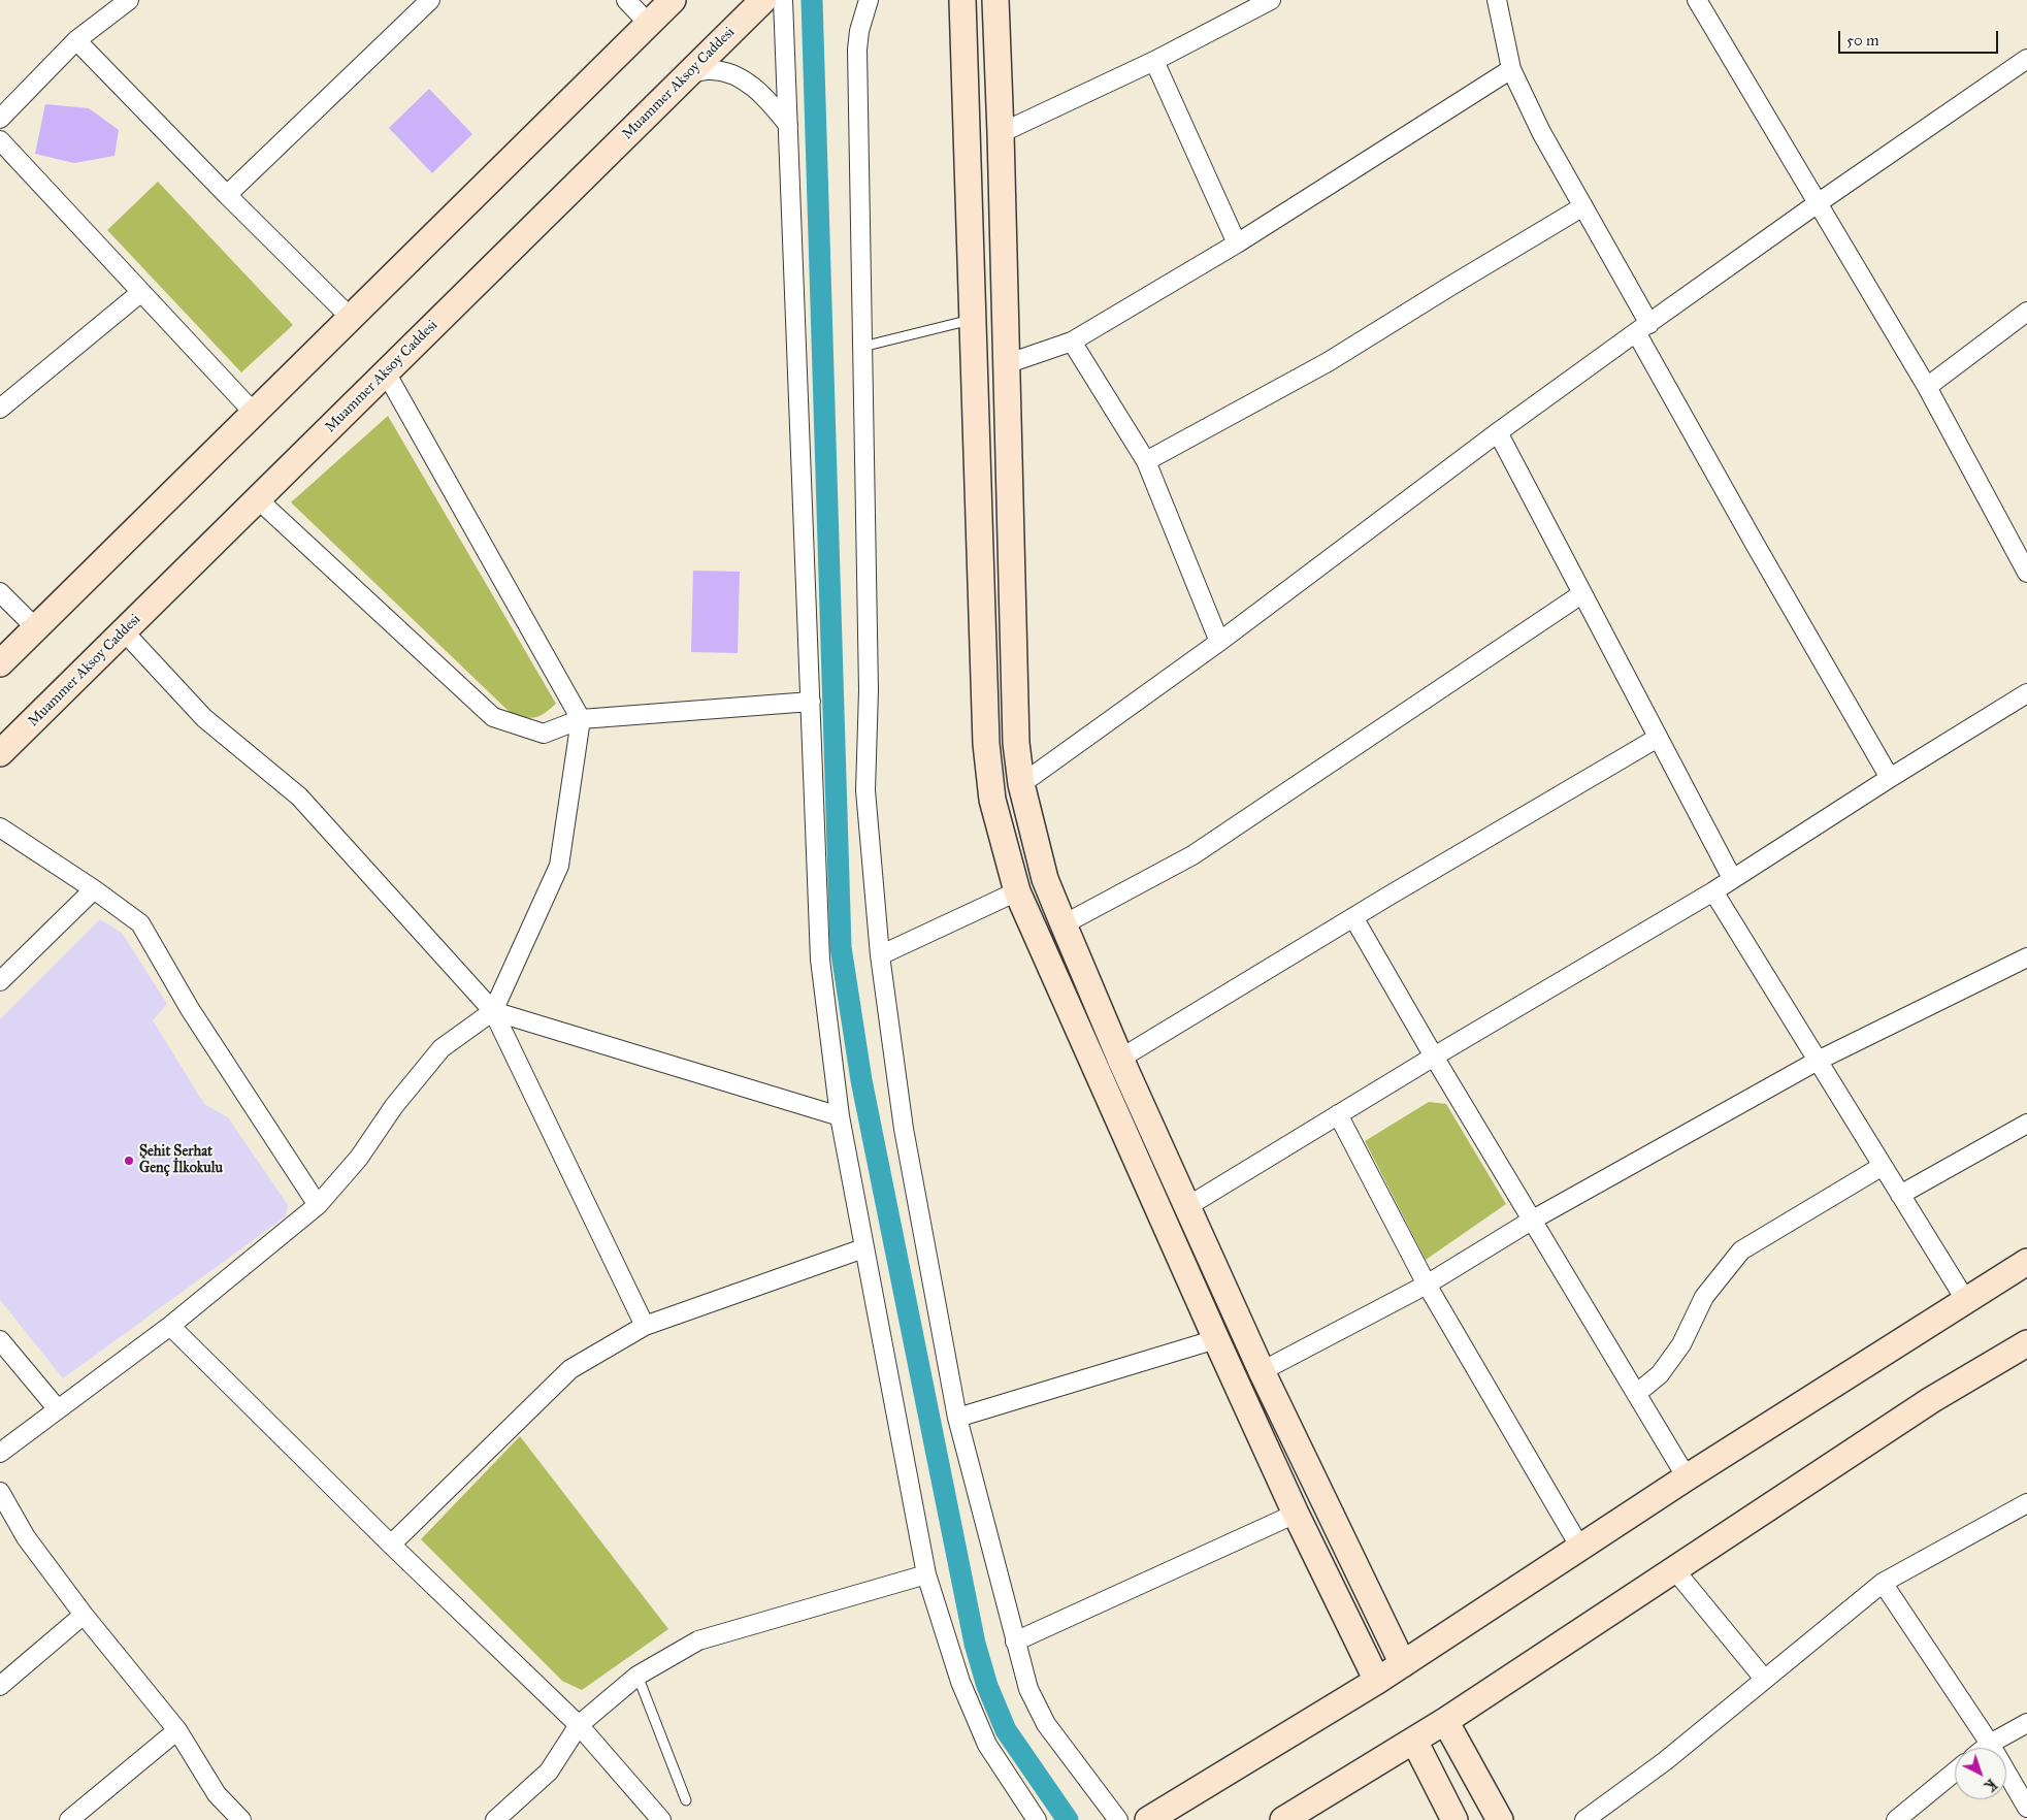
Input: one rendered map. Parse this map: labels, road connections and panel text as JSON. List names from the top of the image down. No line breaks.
{"streets":{"street":["Muammer Aksoy Caddesi"]},"places":["Şehit Serhat Genç İlkokulu"],"scale_bar":"50 m","north":"bottom right"}
